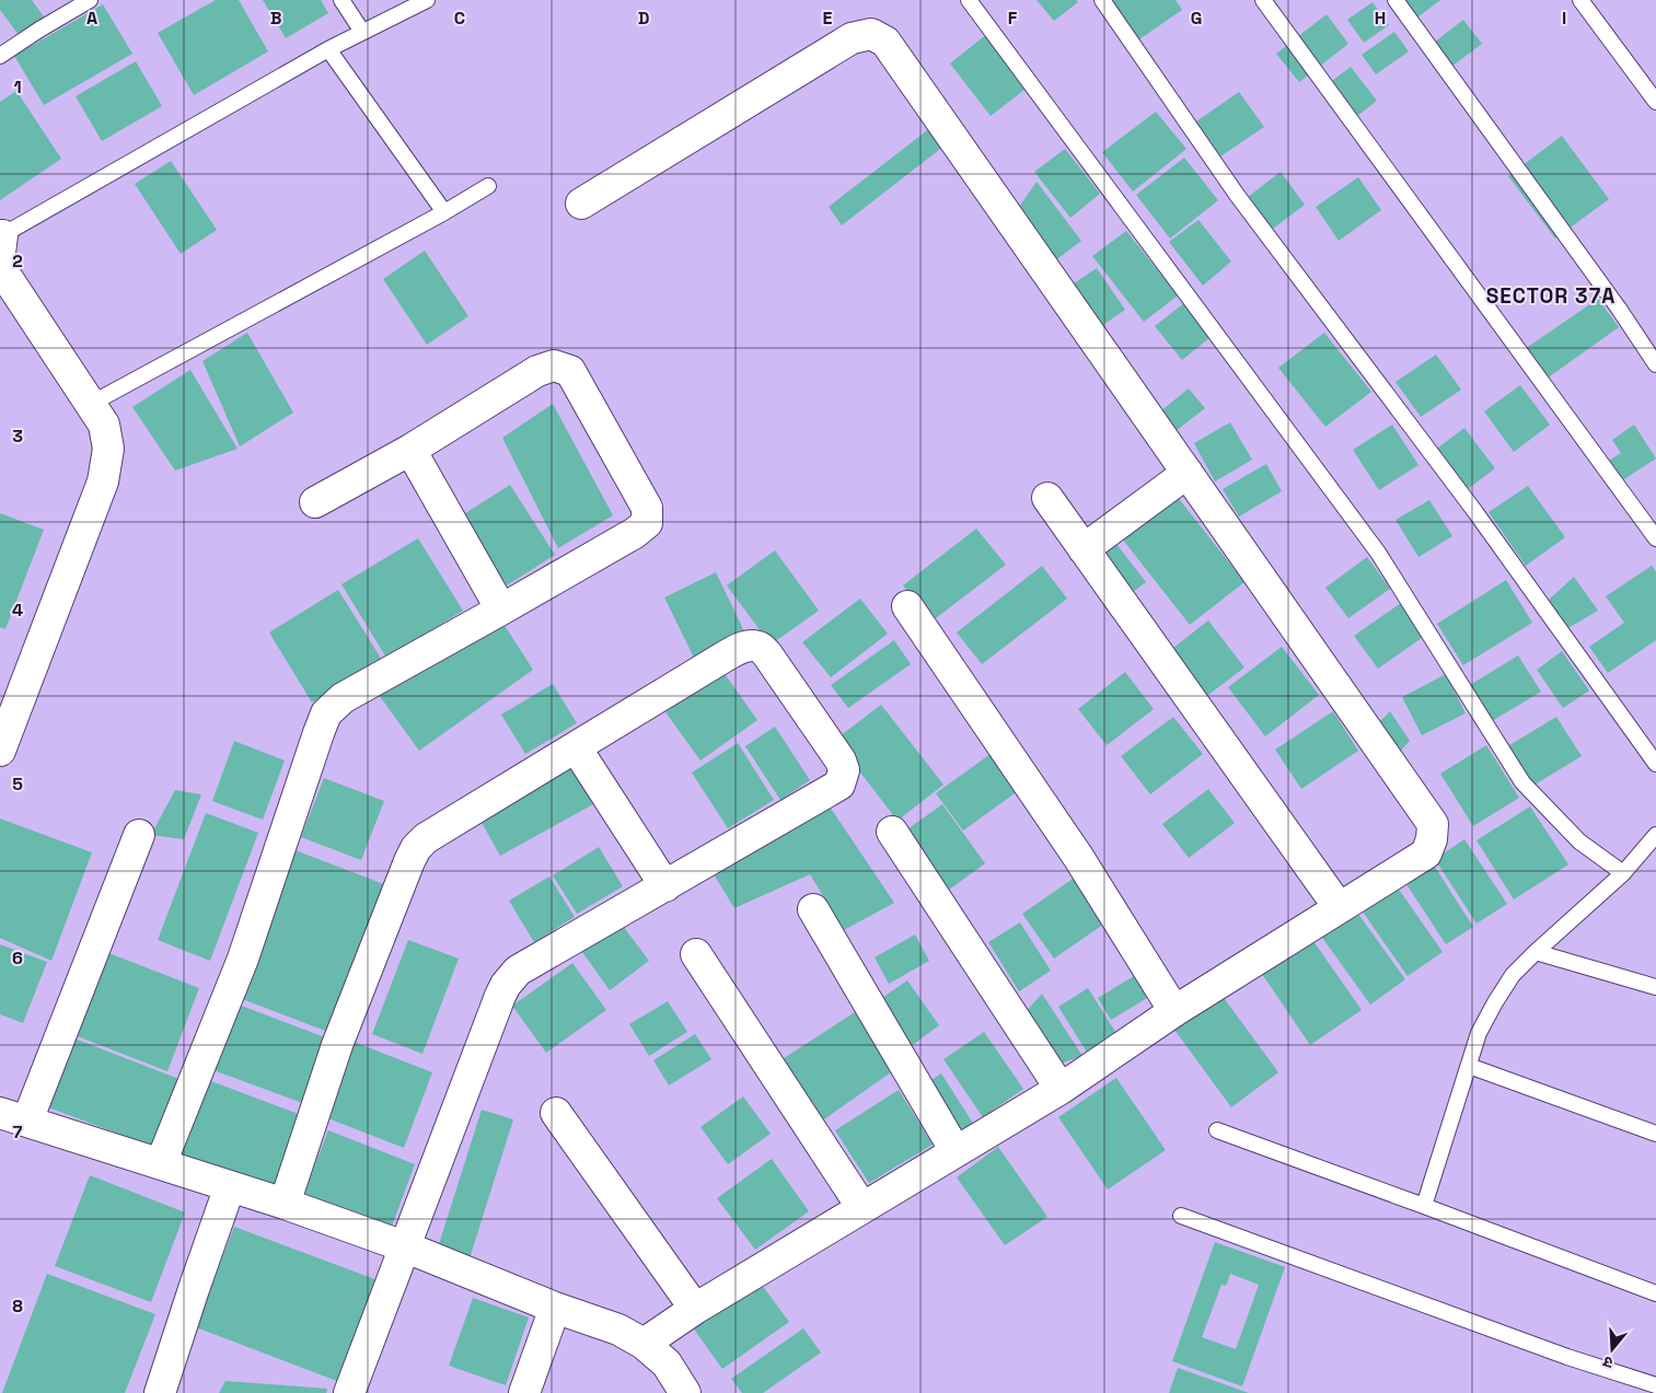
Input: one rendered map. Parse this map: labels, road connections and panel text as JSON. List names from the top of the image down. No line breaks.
{"districts":["SECTOR 37A"],"north":"bottom","grid":{"columns":["A","B","C","D","E","F","G","H","I"],"rows":["1","2","3","4","5","6","7","8"]}}
